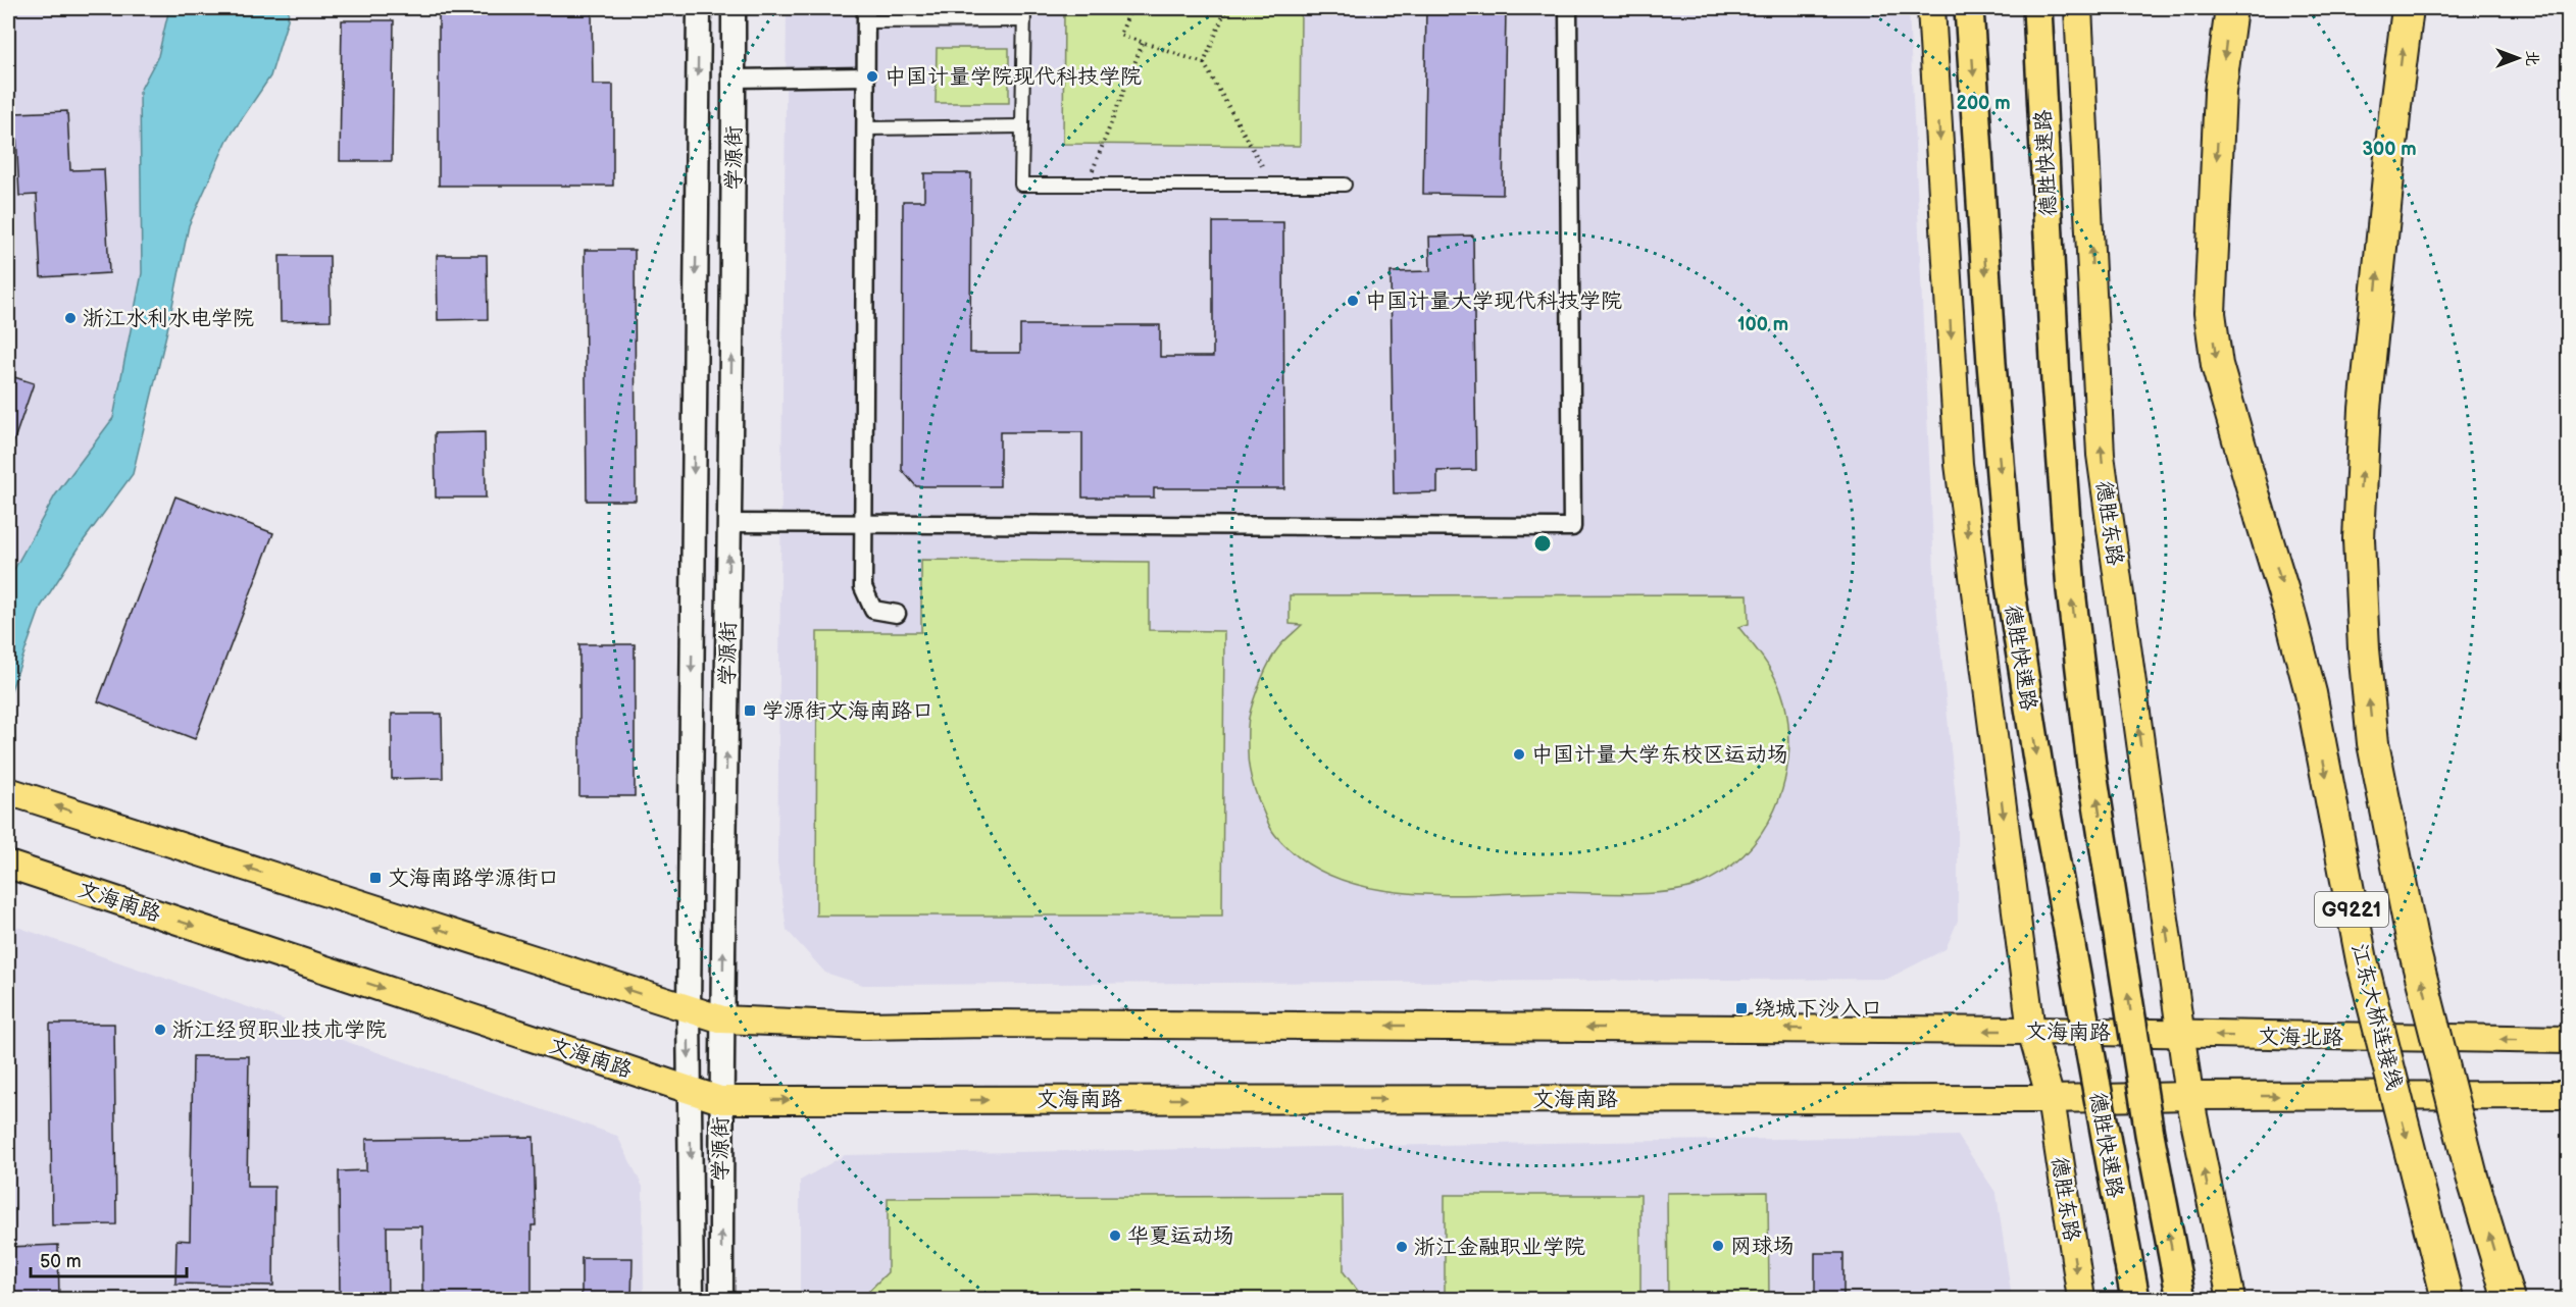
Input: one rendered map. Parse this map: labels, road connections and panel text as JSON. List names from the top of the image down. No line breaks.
{"streets":{"highway":["德胜快速路","G9221","江东大桥连接线"],"main road":["学源街","德胜东路","文海南路","文海北路"]},"crossings":[["学源街","文海南路"],["德胜东路","文海南路"],["德胜东路","文海北路"],["文海南路","文海北路"]],"places":{"other":["中国计量学院现代科技学院","中国计量大学现代科技学院","浙江水利水电学院","中国计量大学东校区运动场","浙江经贸职业技术学院","华夏运动场","网球场","浙江金融职业学院"],"transit":["学源街文海南路口","文海南路学源街口","绕城下沙入口"]},"scale_bar":"50 m","north":"right","rings":["200 m","300 m","100 m"]}
